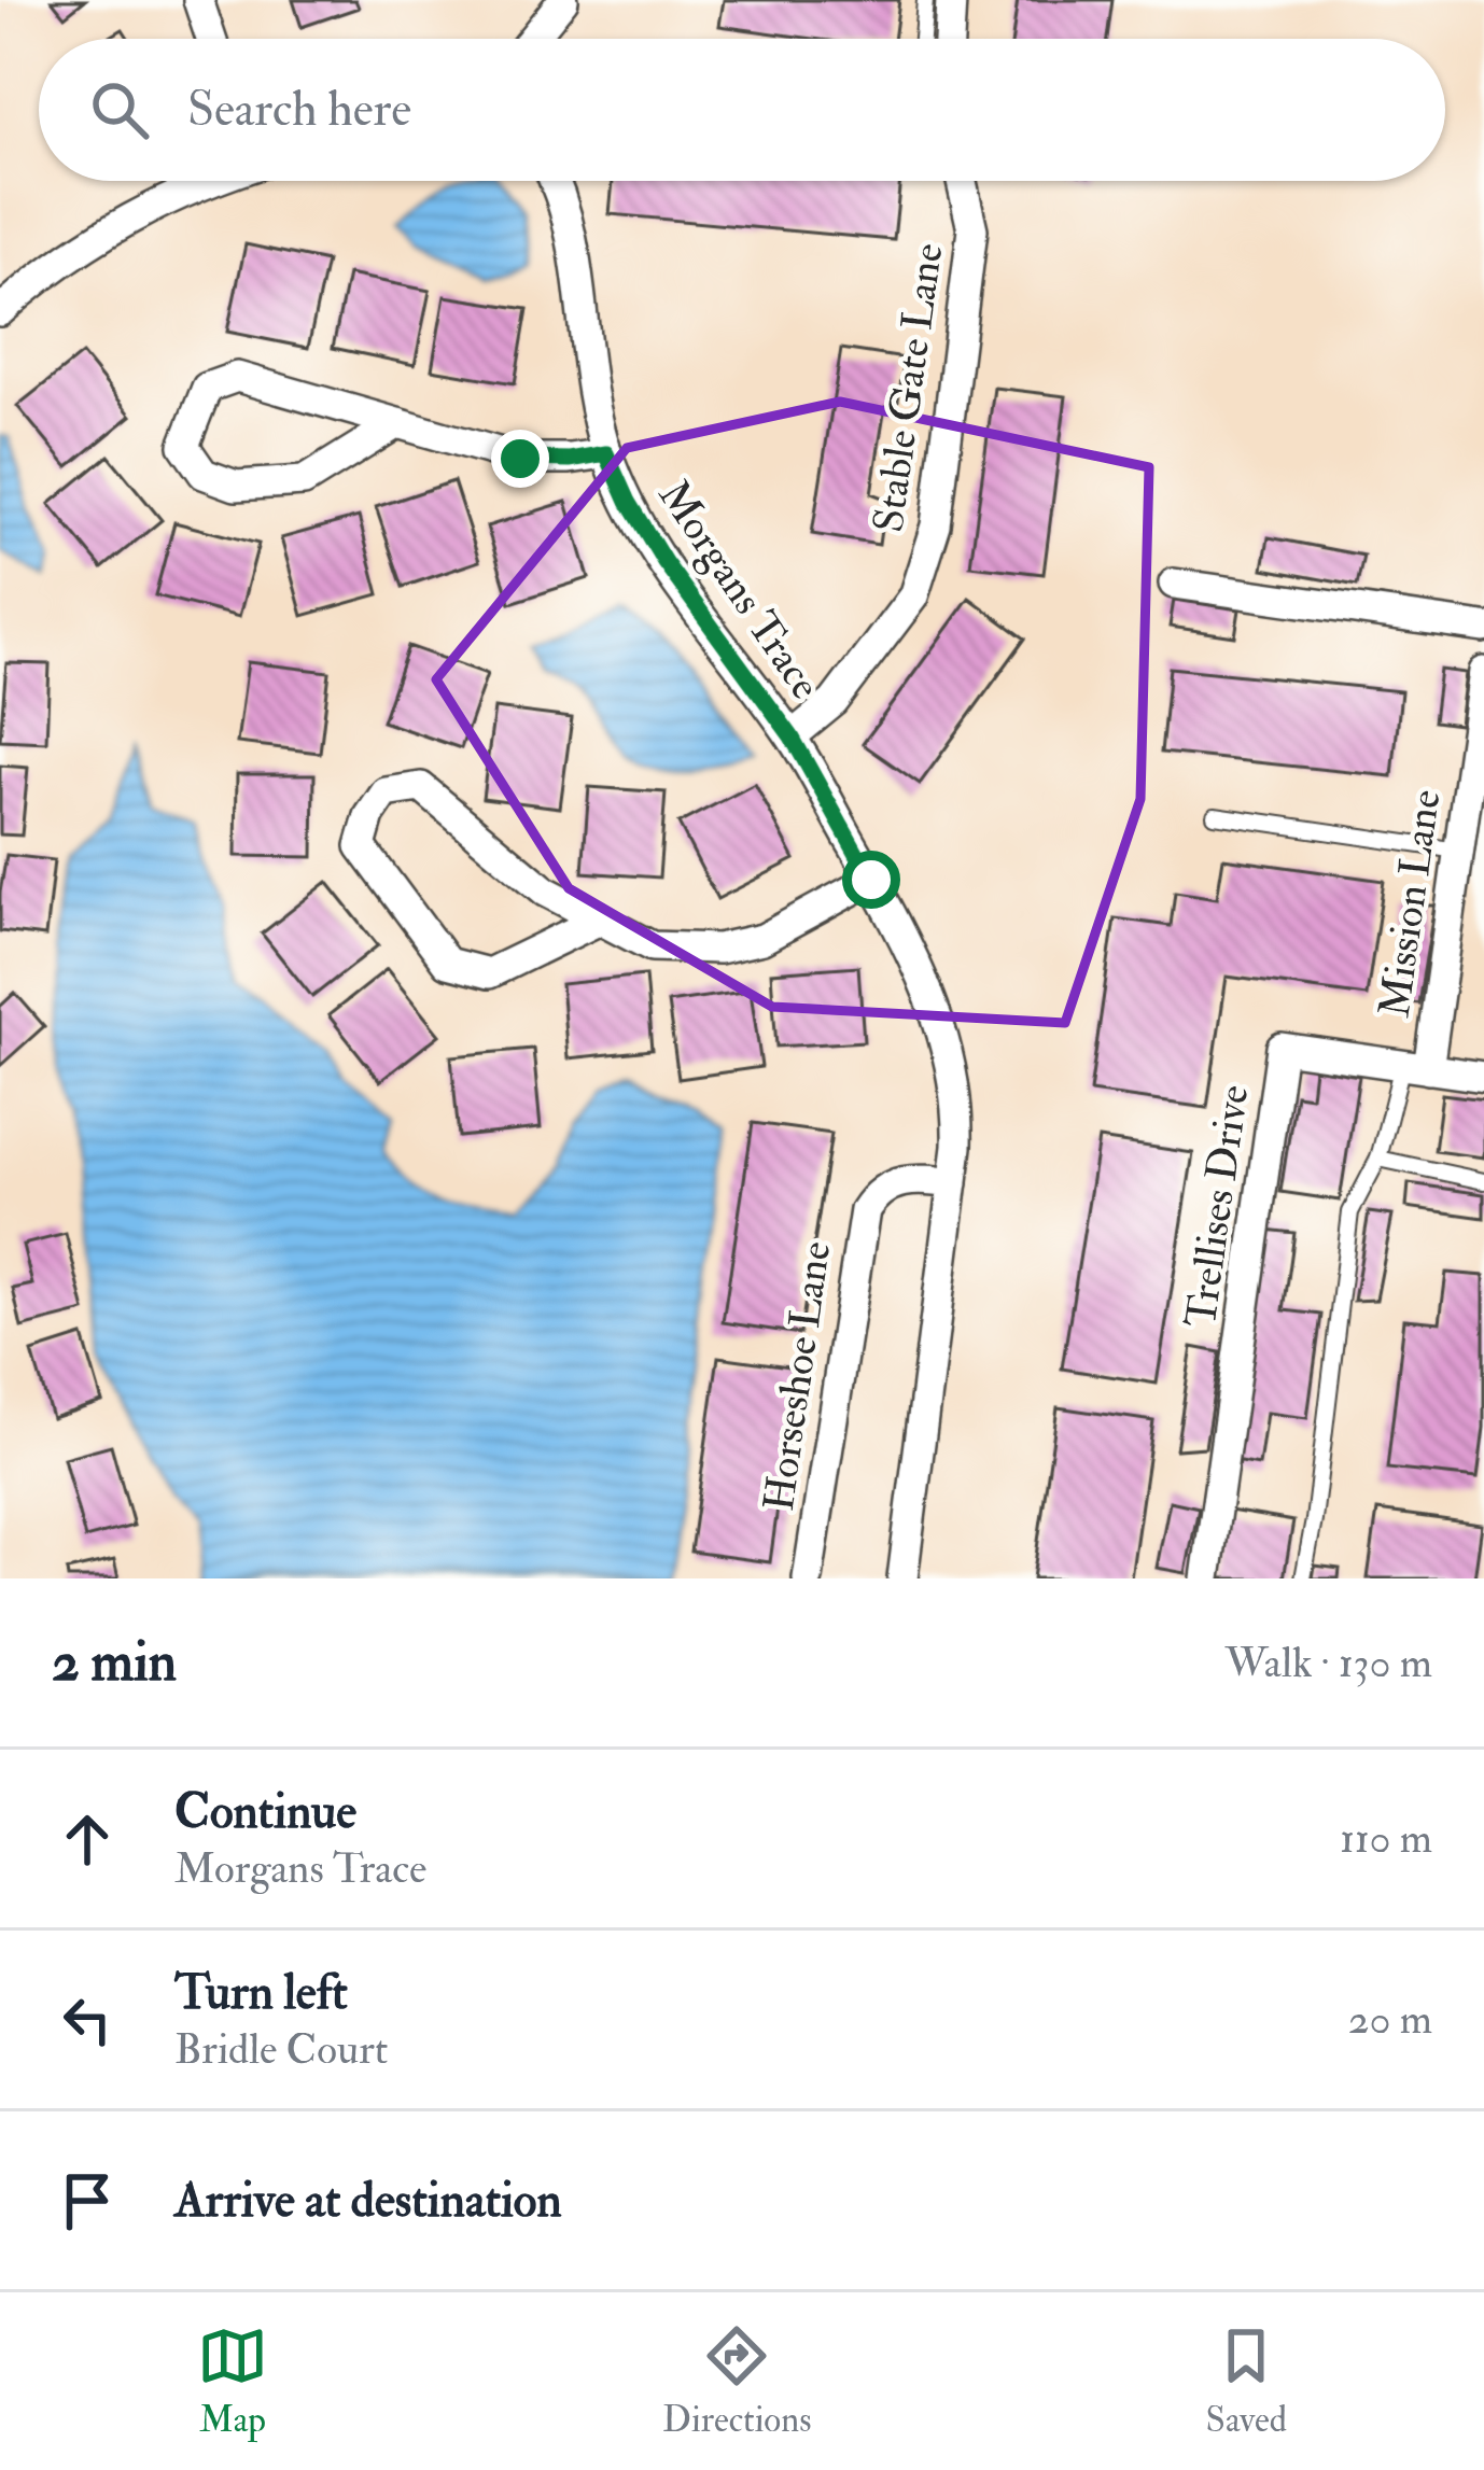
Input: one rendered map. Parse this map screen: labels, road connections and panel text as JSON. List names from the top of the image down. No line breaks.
{"streets":{"street":["Stable Gate Lane","Morgans Trace","Mission Lane","Trellises Drive","Horseshoe Lane"]},"crossings":[["Stable Gate Lane","Morgans Trace"],["Morgans Trace","Horseshoe Lane"],["Mission Lane","Trellises Drive"]],"page":{"search":"Search here","heading":["2 min","Walk · 130 m"],"list":[["Continue","Morgans Trace","110 m"],["Turn left","Bridle Court","20 m"],"Arrive at destination"],"nav":["Map","Directions","Saved"]}}
